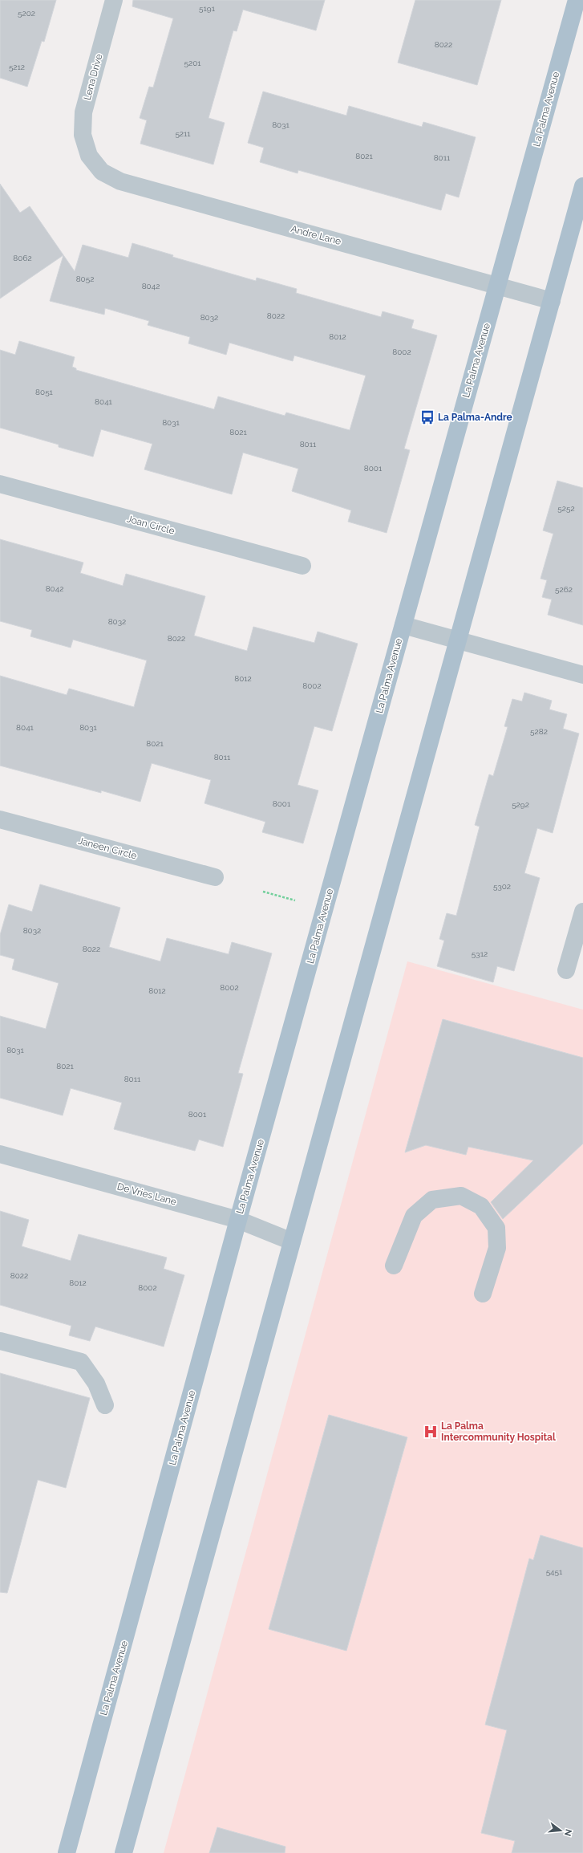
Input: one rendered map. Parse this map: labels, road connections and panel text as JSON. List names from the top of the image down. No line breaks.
{"streets":{"main road":["La Palma Avenue"],"street":["Lena Drive","Andre Lane","Joan Circle","Janeen Circle","De Vries Lane"]},"crossings":[["Lena Drive","Andre Lane"],["La Palma Avenue","Andre Lane"],["La Palma Avenue","De Vries Lane"]],"places":{"bus stop":["La Palma-Andre"],"hospital":["La Palma Intercommunity Hospital"]},"house_numbers":["5191","5202","8022","5201","5212","8031","5211","8021","8011","8062","8052","8042","8022","8032","8012","8002","8051","8041","8031","8021","8011","8001","5252","8042","5262","8032","8022","8012","8002","8041","8031","5282","8021","8011","8001","5292","5302","8032","8022","5312","8002","8012","8031","8021","8011","8001","8022","8012","8002","5451"],"north":"right"}
